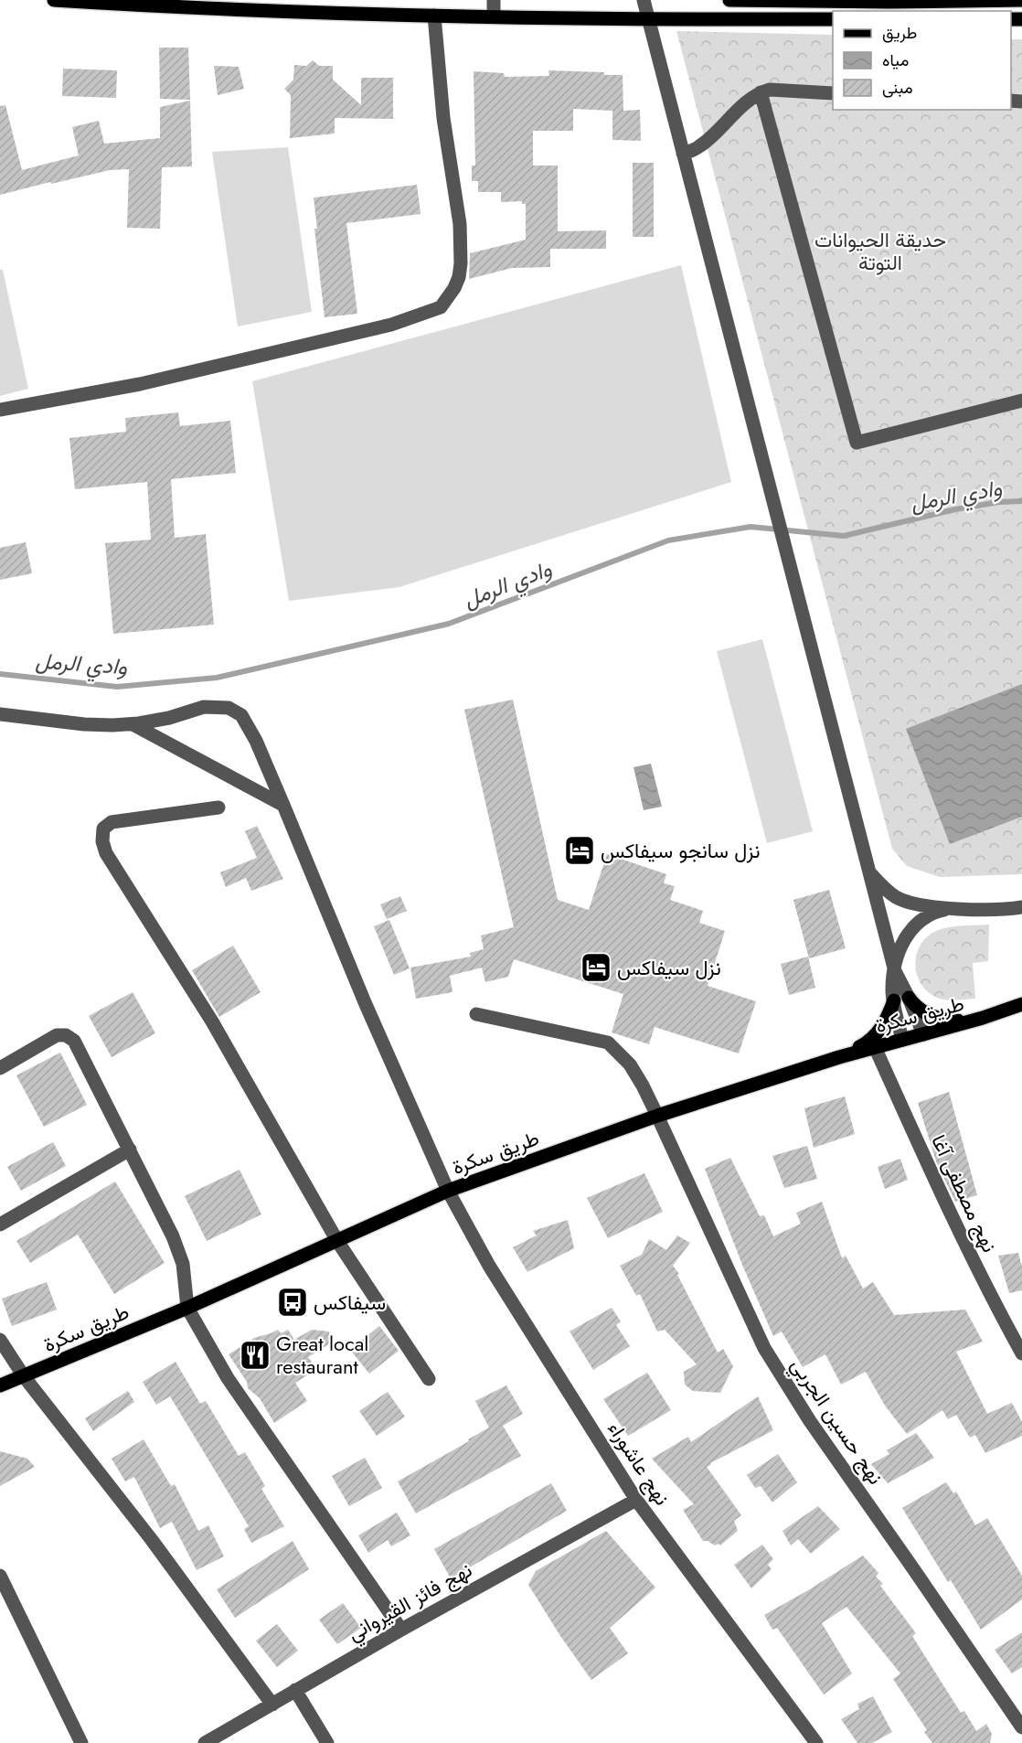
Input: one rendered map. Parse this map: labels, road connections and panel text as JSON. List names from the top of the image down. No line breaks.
{"streets":{"main road":["طريق سكرة"],"street":["نهج مصطفى آغا","نهج حسين الجربي","نهج عاشوراء","نهج فائز القيرواني"]},"crossings":[["طريق سكرة","نهج مصطفى آغا"],["طريق سكرة","نهج حسين الجربي"],["طريق سكرة","نهج عاشوراء"],["نهج عاشوراء","نهج فائز القيرواني"]],"water":["وادي الرمل"],"parks":["حديقة الحيوانات التوتة"],"places":{"hotel":["نزل سانجو سيفاكس","نزل سيفاكس"],"bus stop":["سيفاكس"],"restaurant":["Great local restaurant"]},"legend":["طريق","مياه","مبنى"]}
